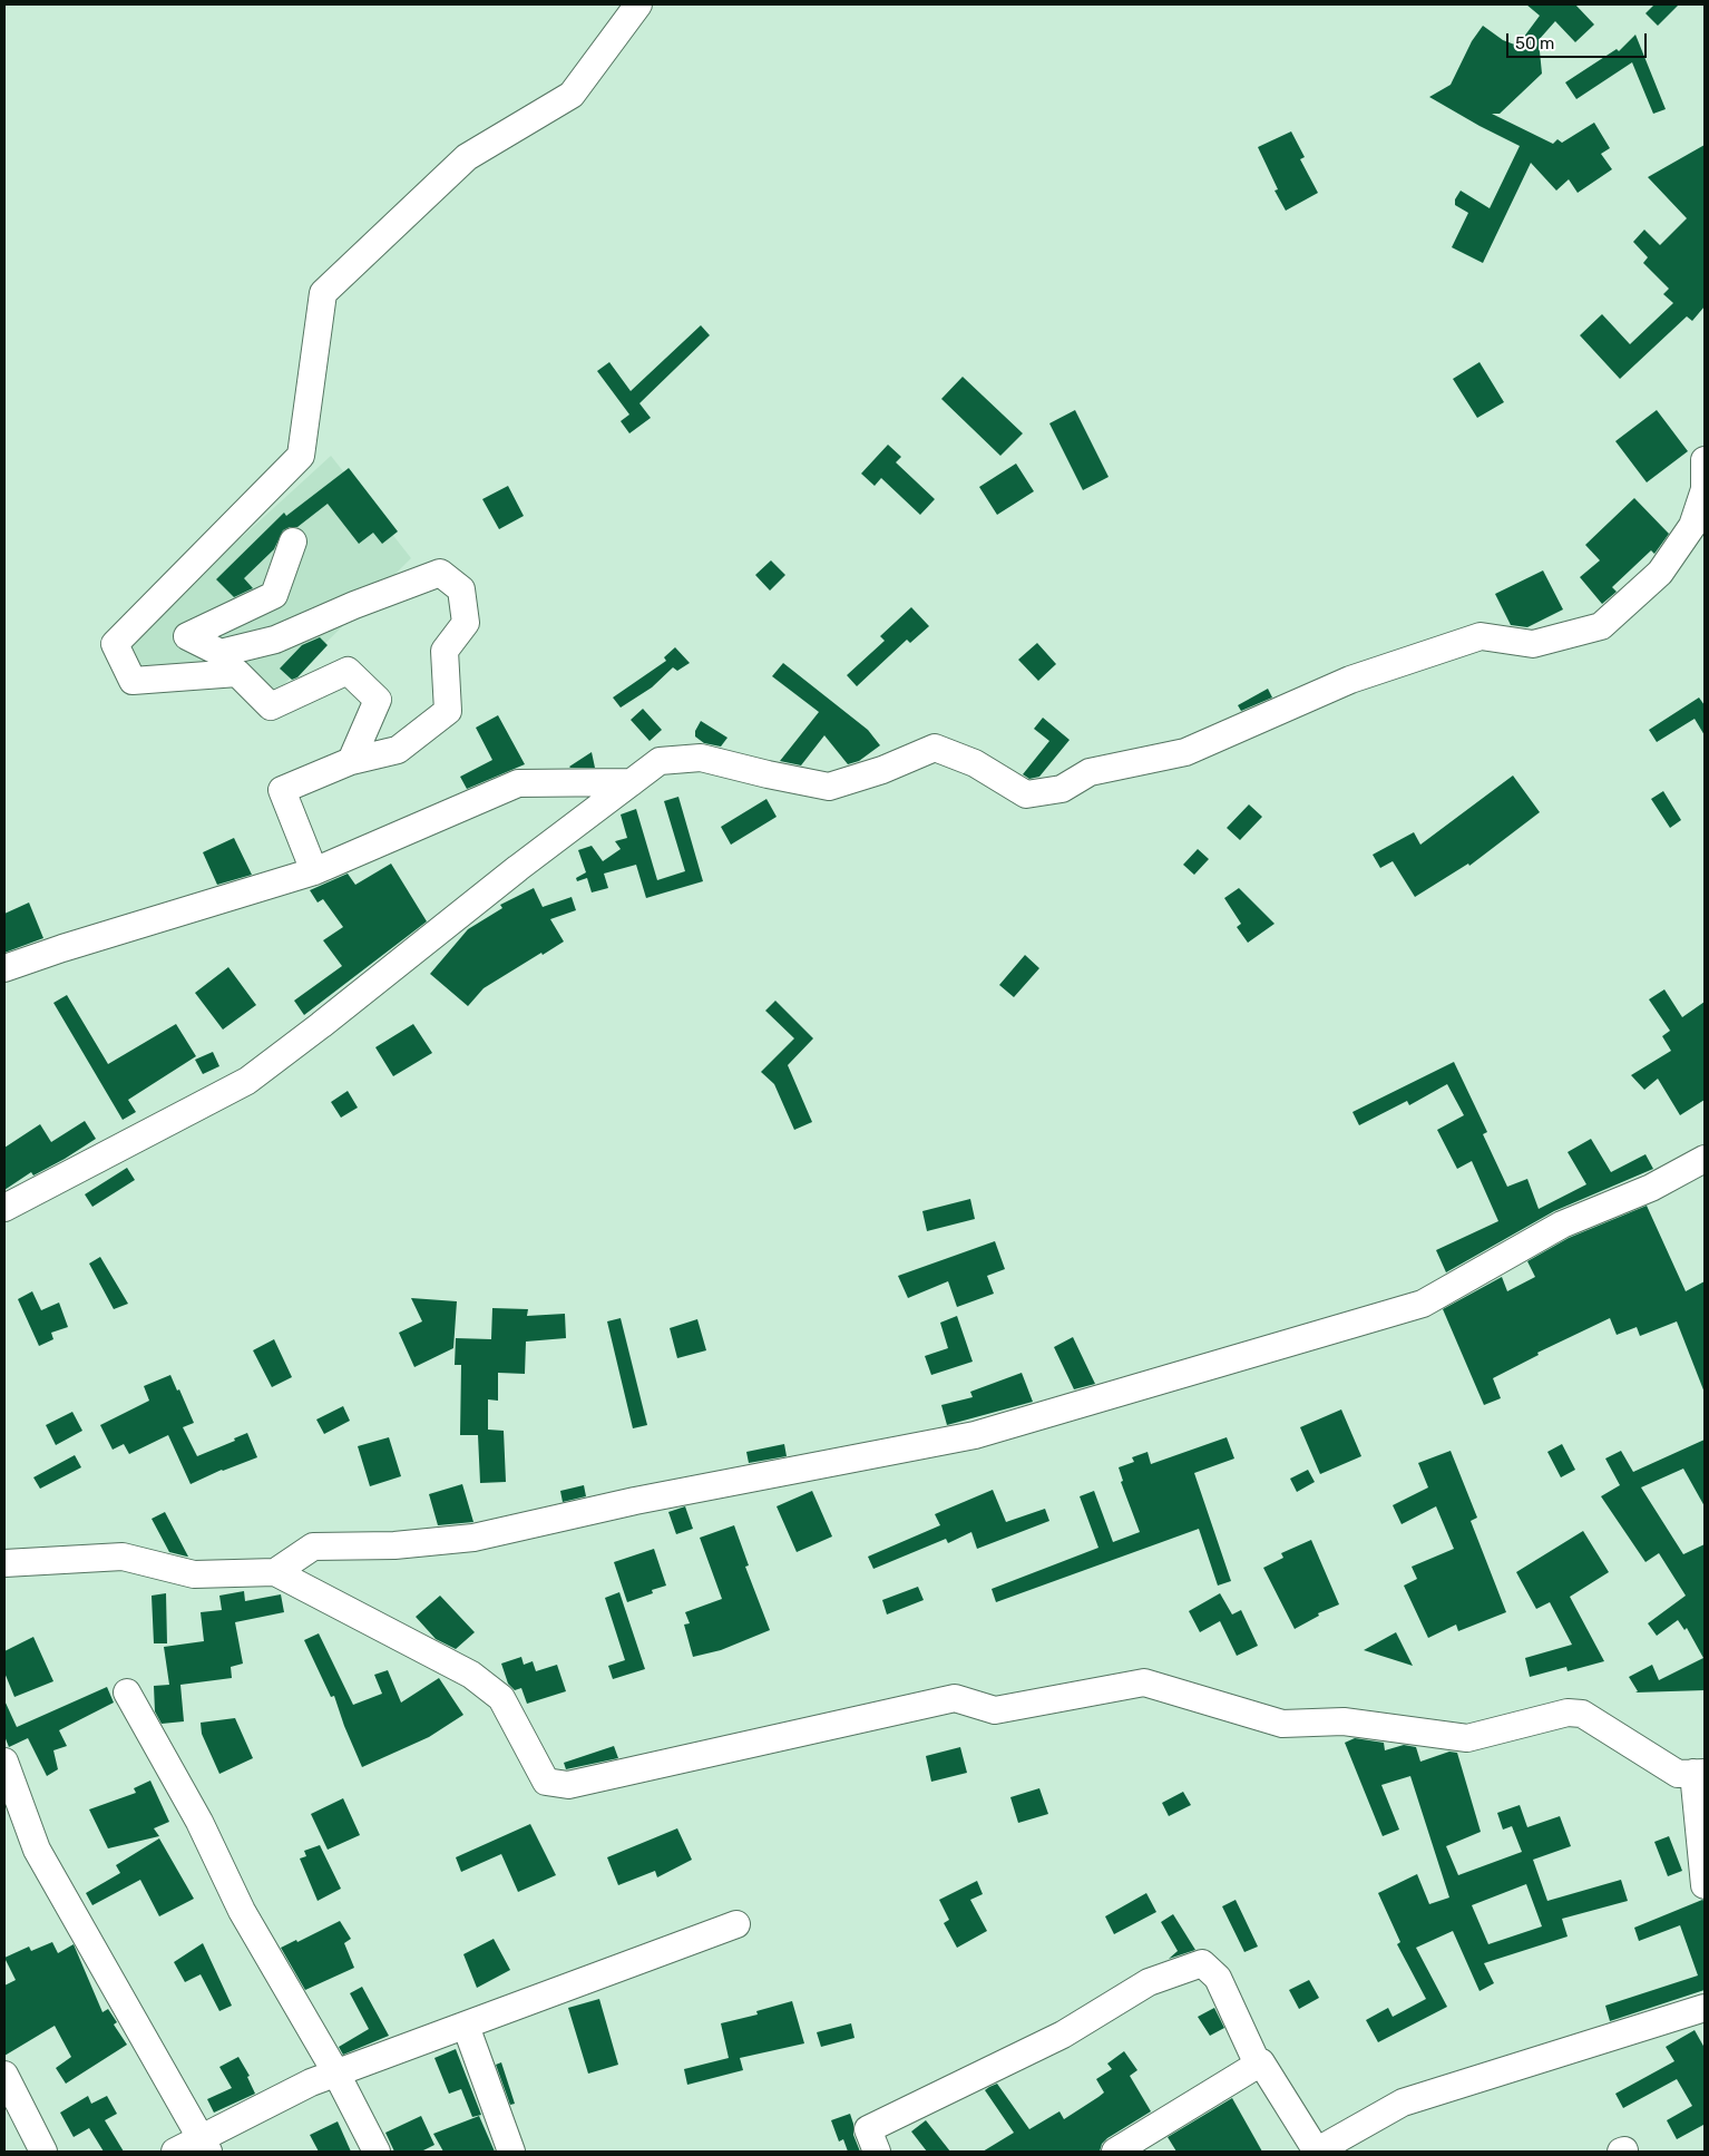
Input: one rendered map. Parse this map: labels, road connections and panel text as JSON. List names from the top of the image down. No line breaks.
{"scale_bar":"50 m"}
